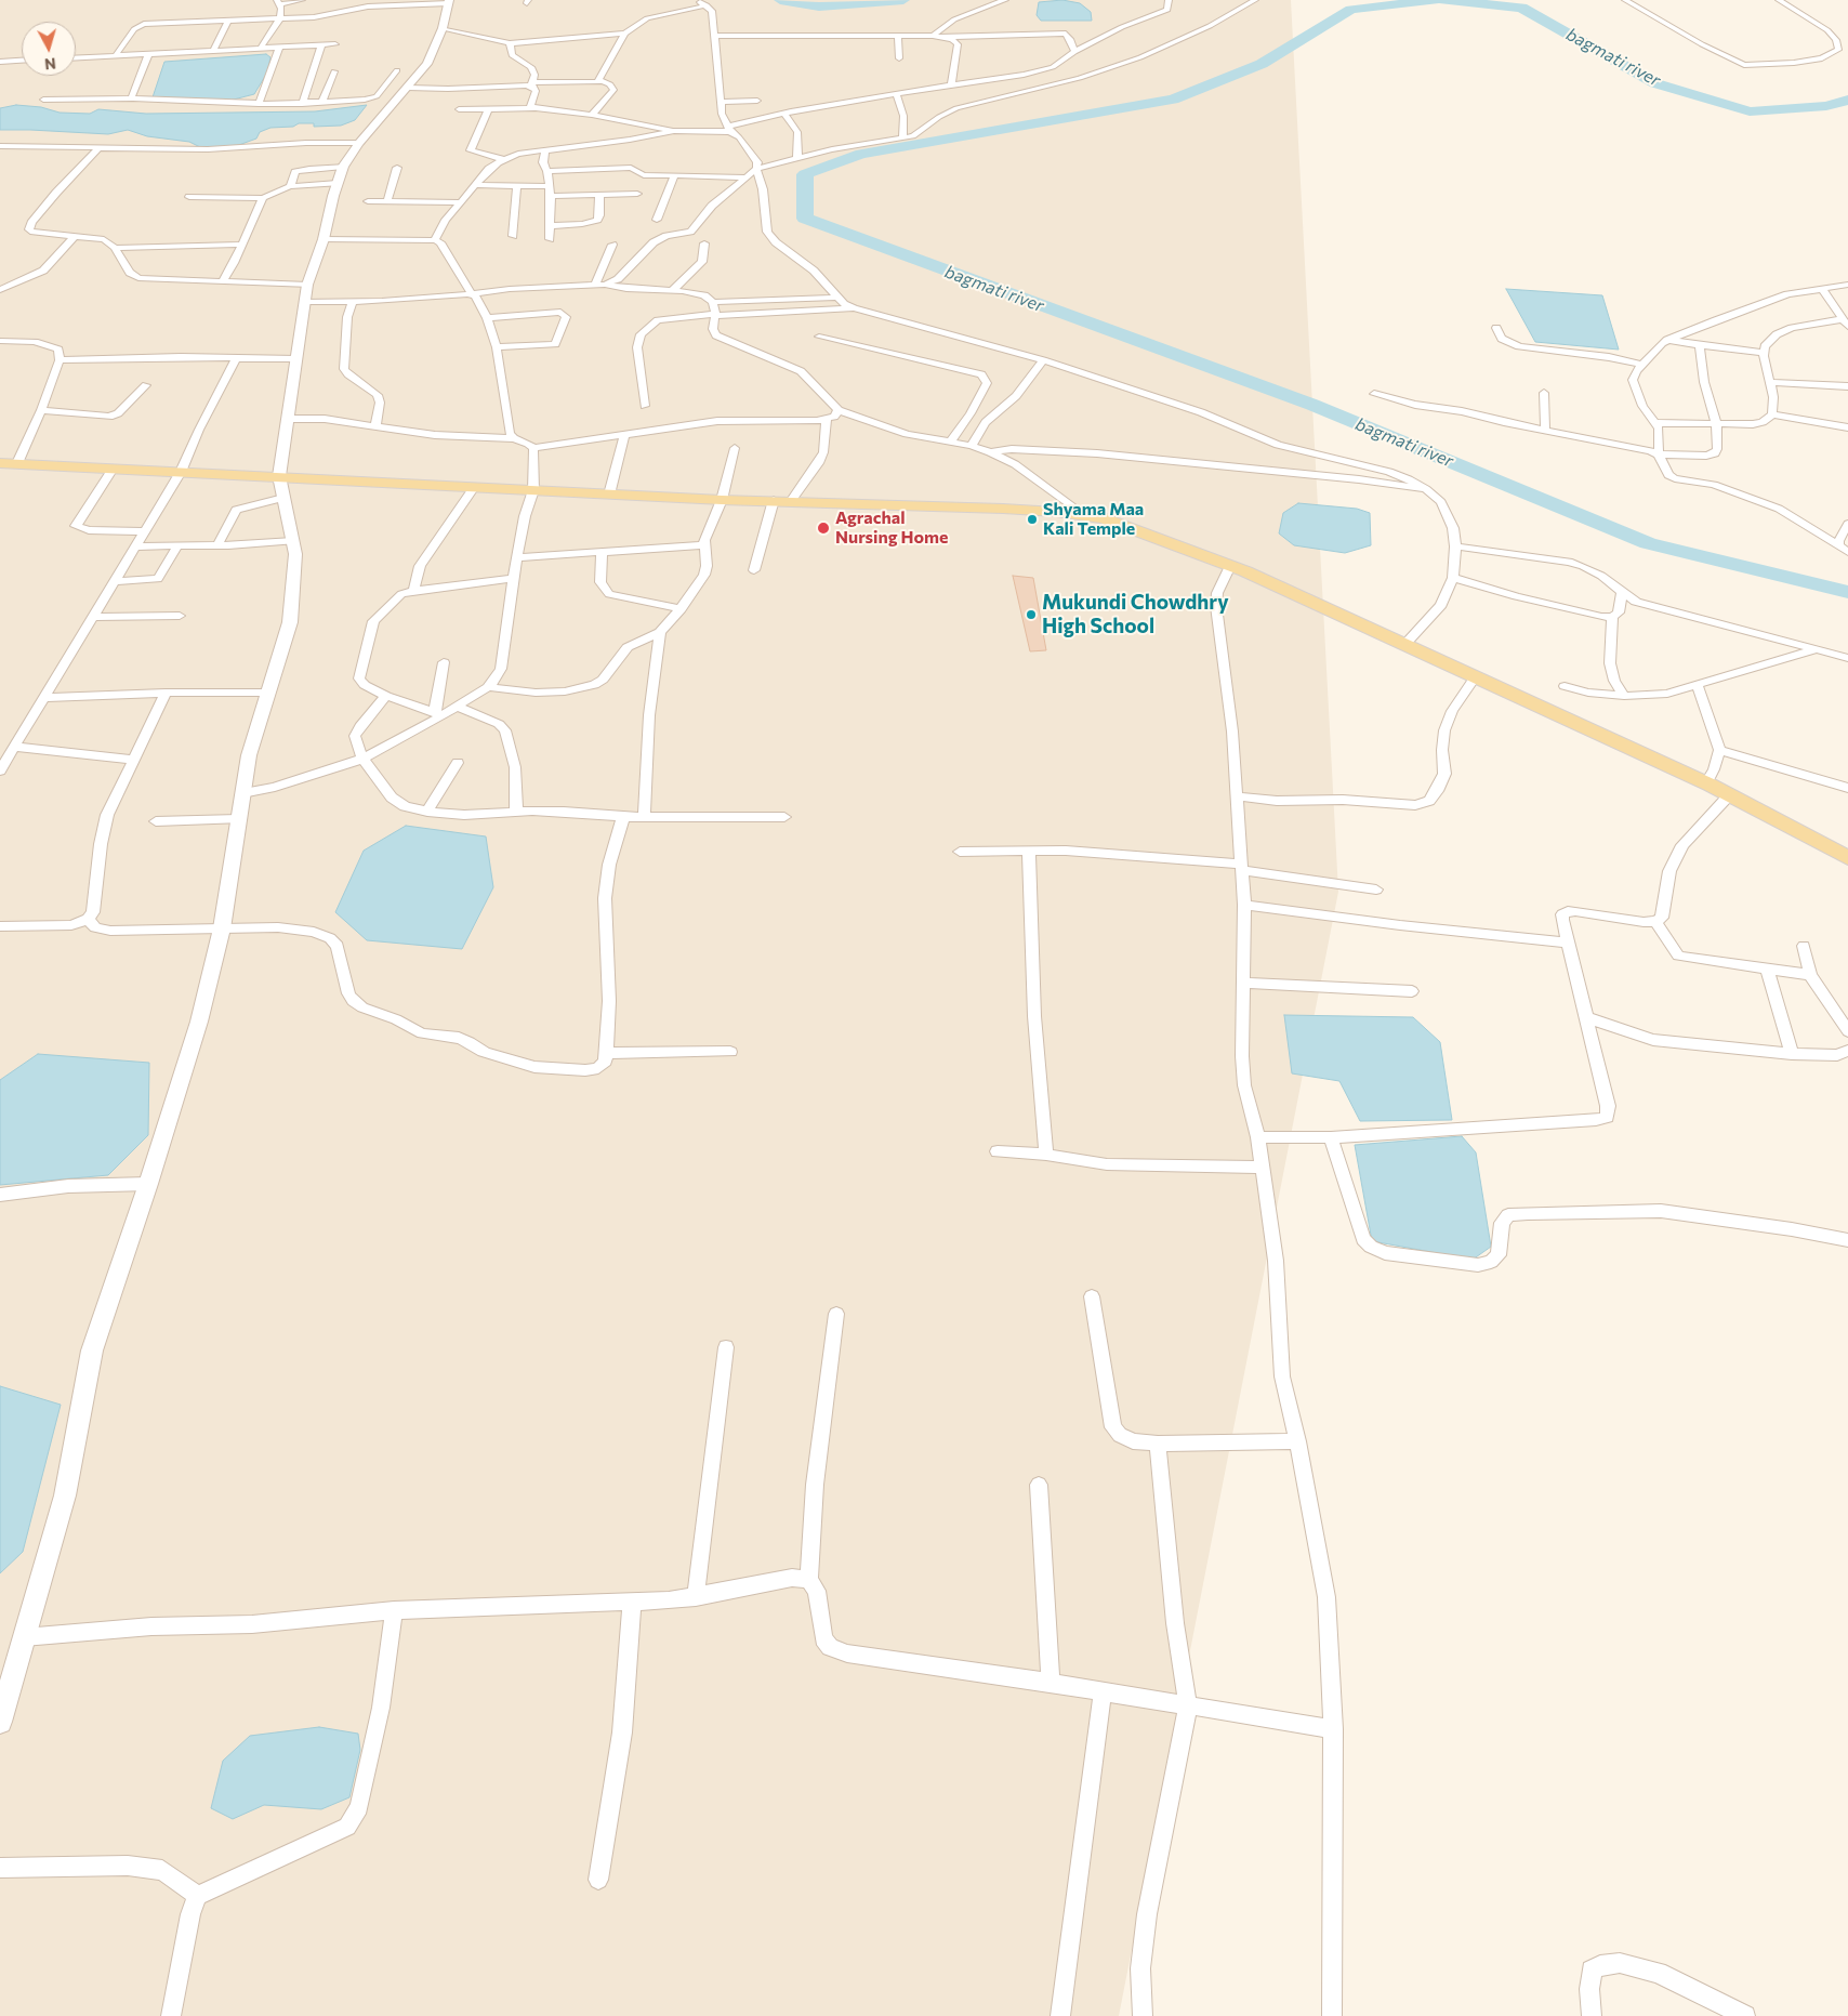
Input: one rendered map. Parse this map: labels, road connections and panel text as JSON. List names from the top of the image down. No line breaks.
{"water":["bagmati river"],"places":["Shyama Maa Kali Temple","Agrachal Nursing Home","Mukundi Chowdhry High School"],"north":"bottom"}
